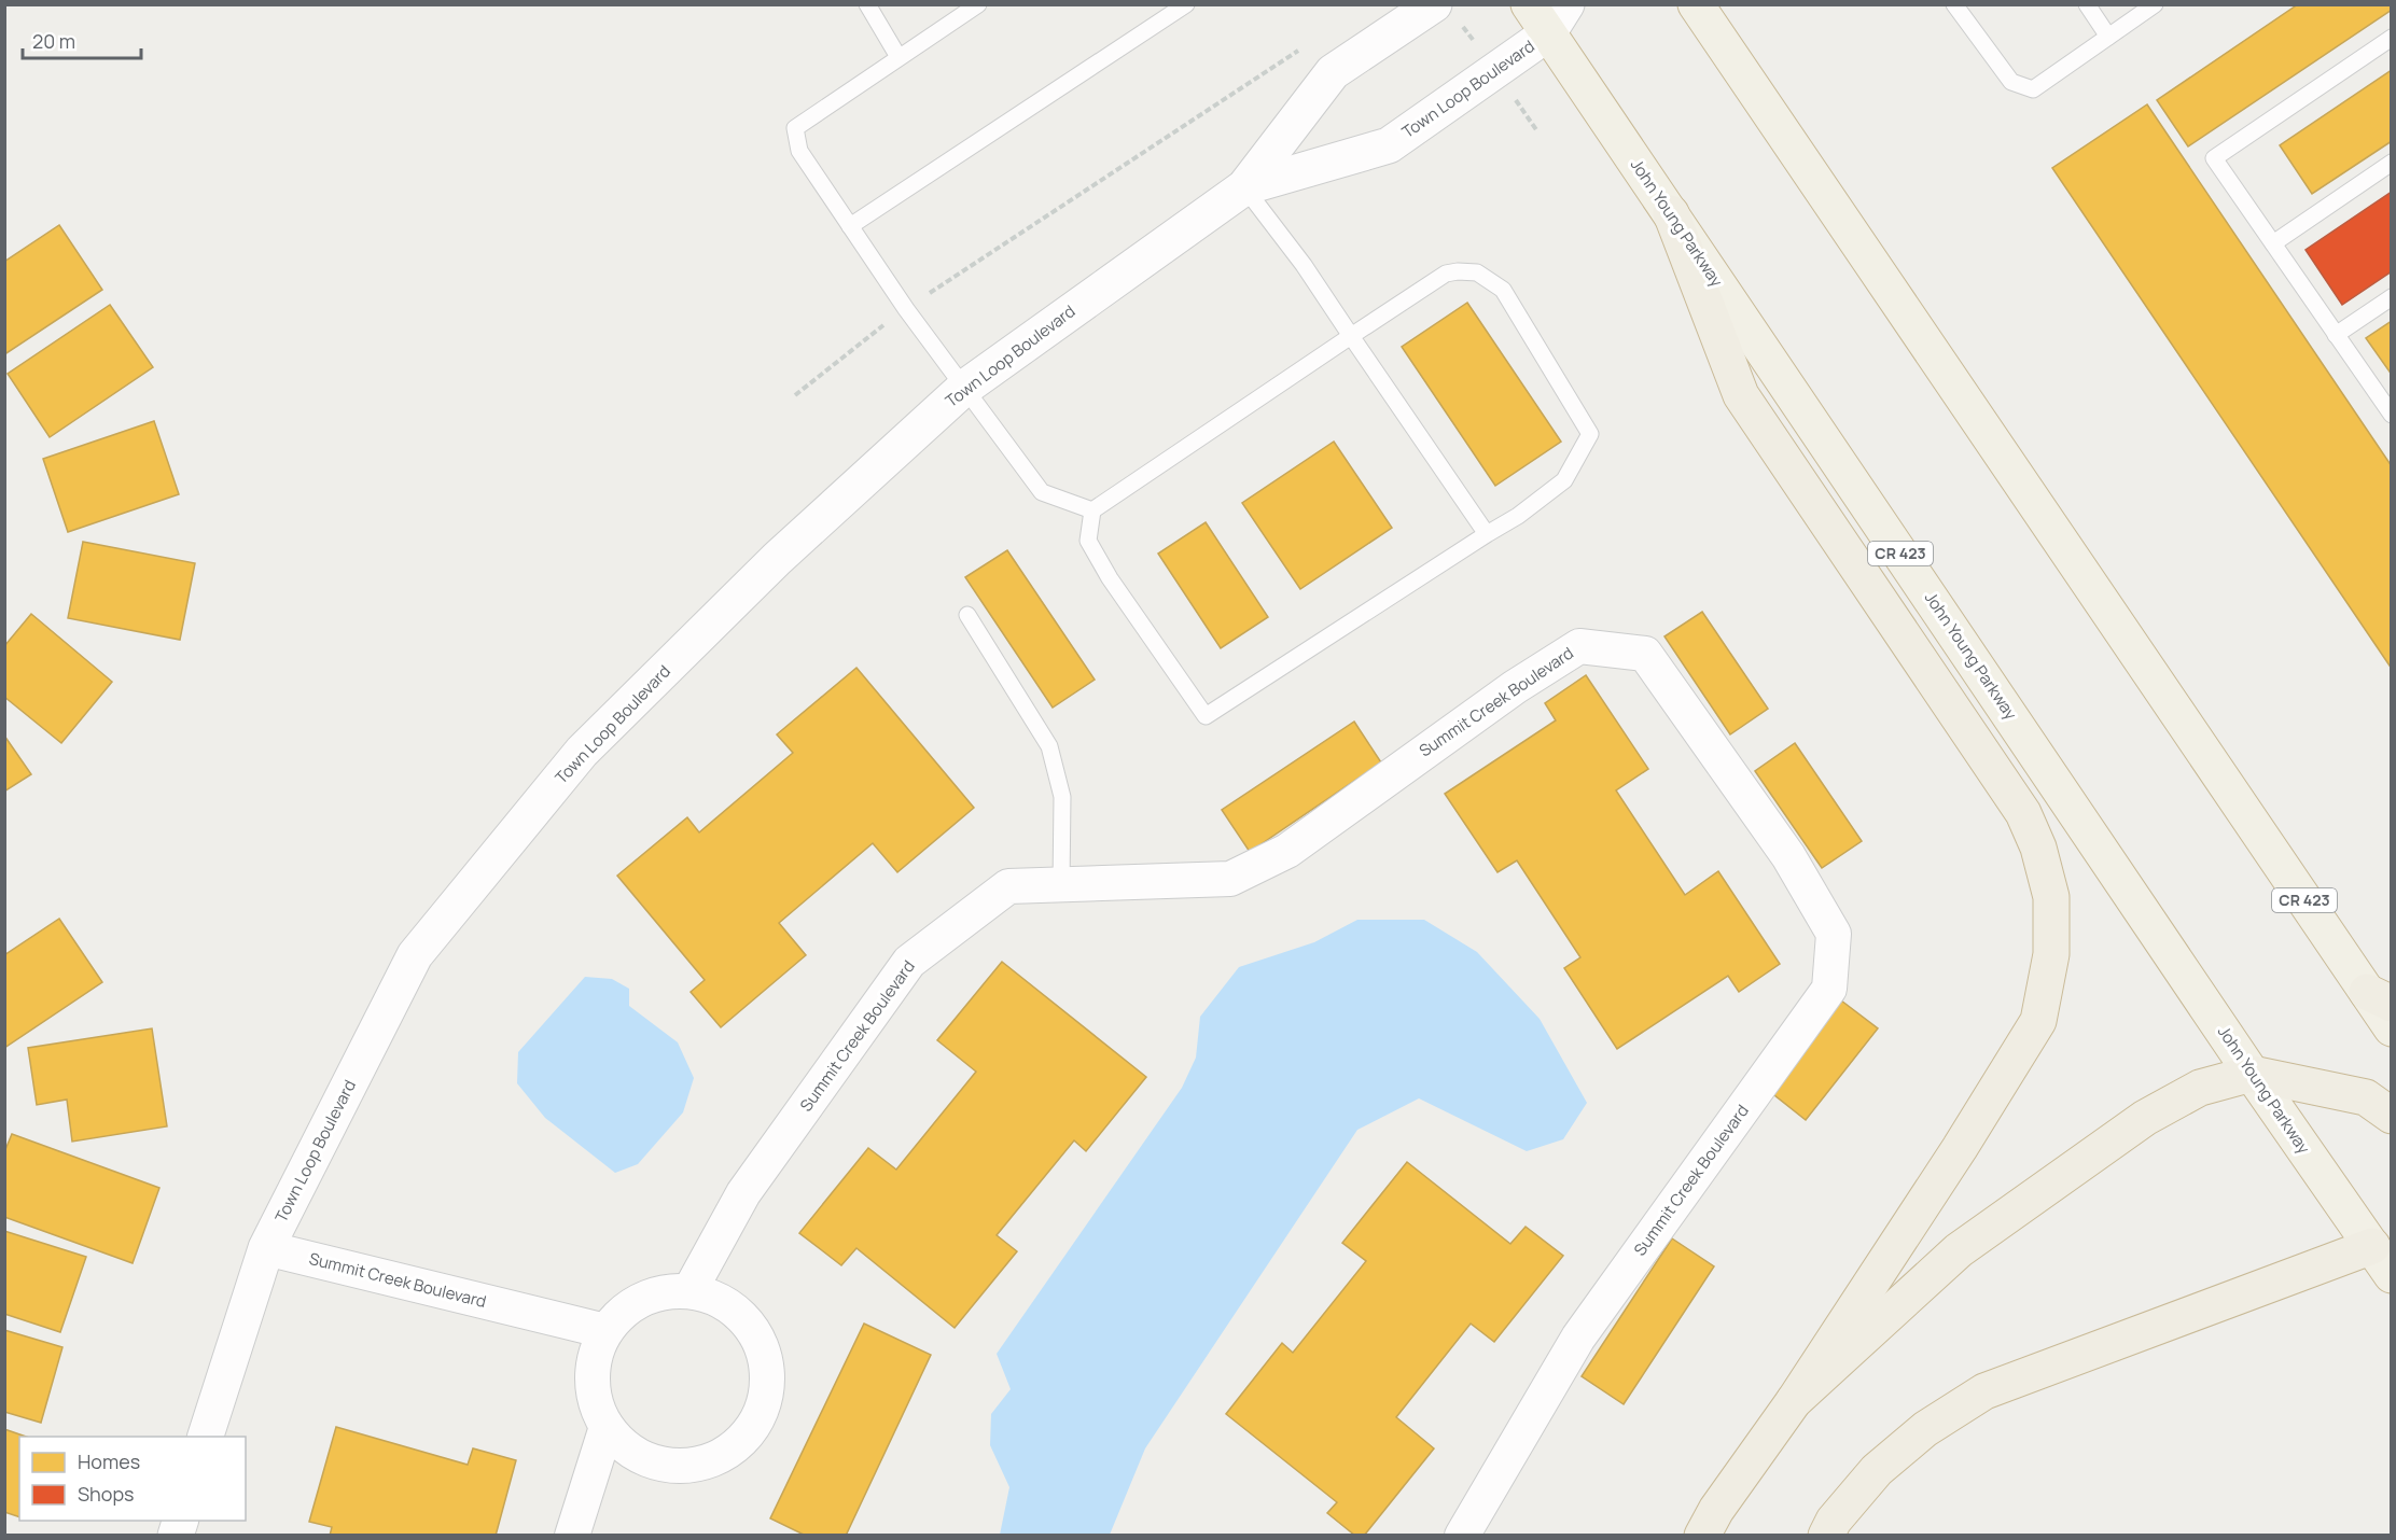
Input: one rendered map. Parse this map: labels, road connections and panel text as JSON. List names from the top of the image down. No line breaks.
{"streets":{"highway":["John Young Parkway","CR 423"],"street":["Town Loop Boulevard","Summit Creek Boulevard"]},"crossings":[["Town Loop Boulevard","John Young Parkway"],["Town Loop Boulevard","Summit Creek Boulevard"]],"legend":["Homes","Shops"],"scale_bar":"20 m"}
